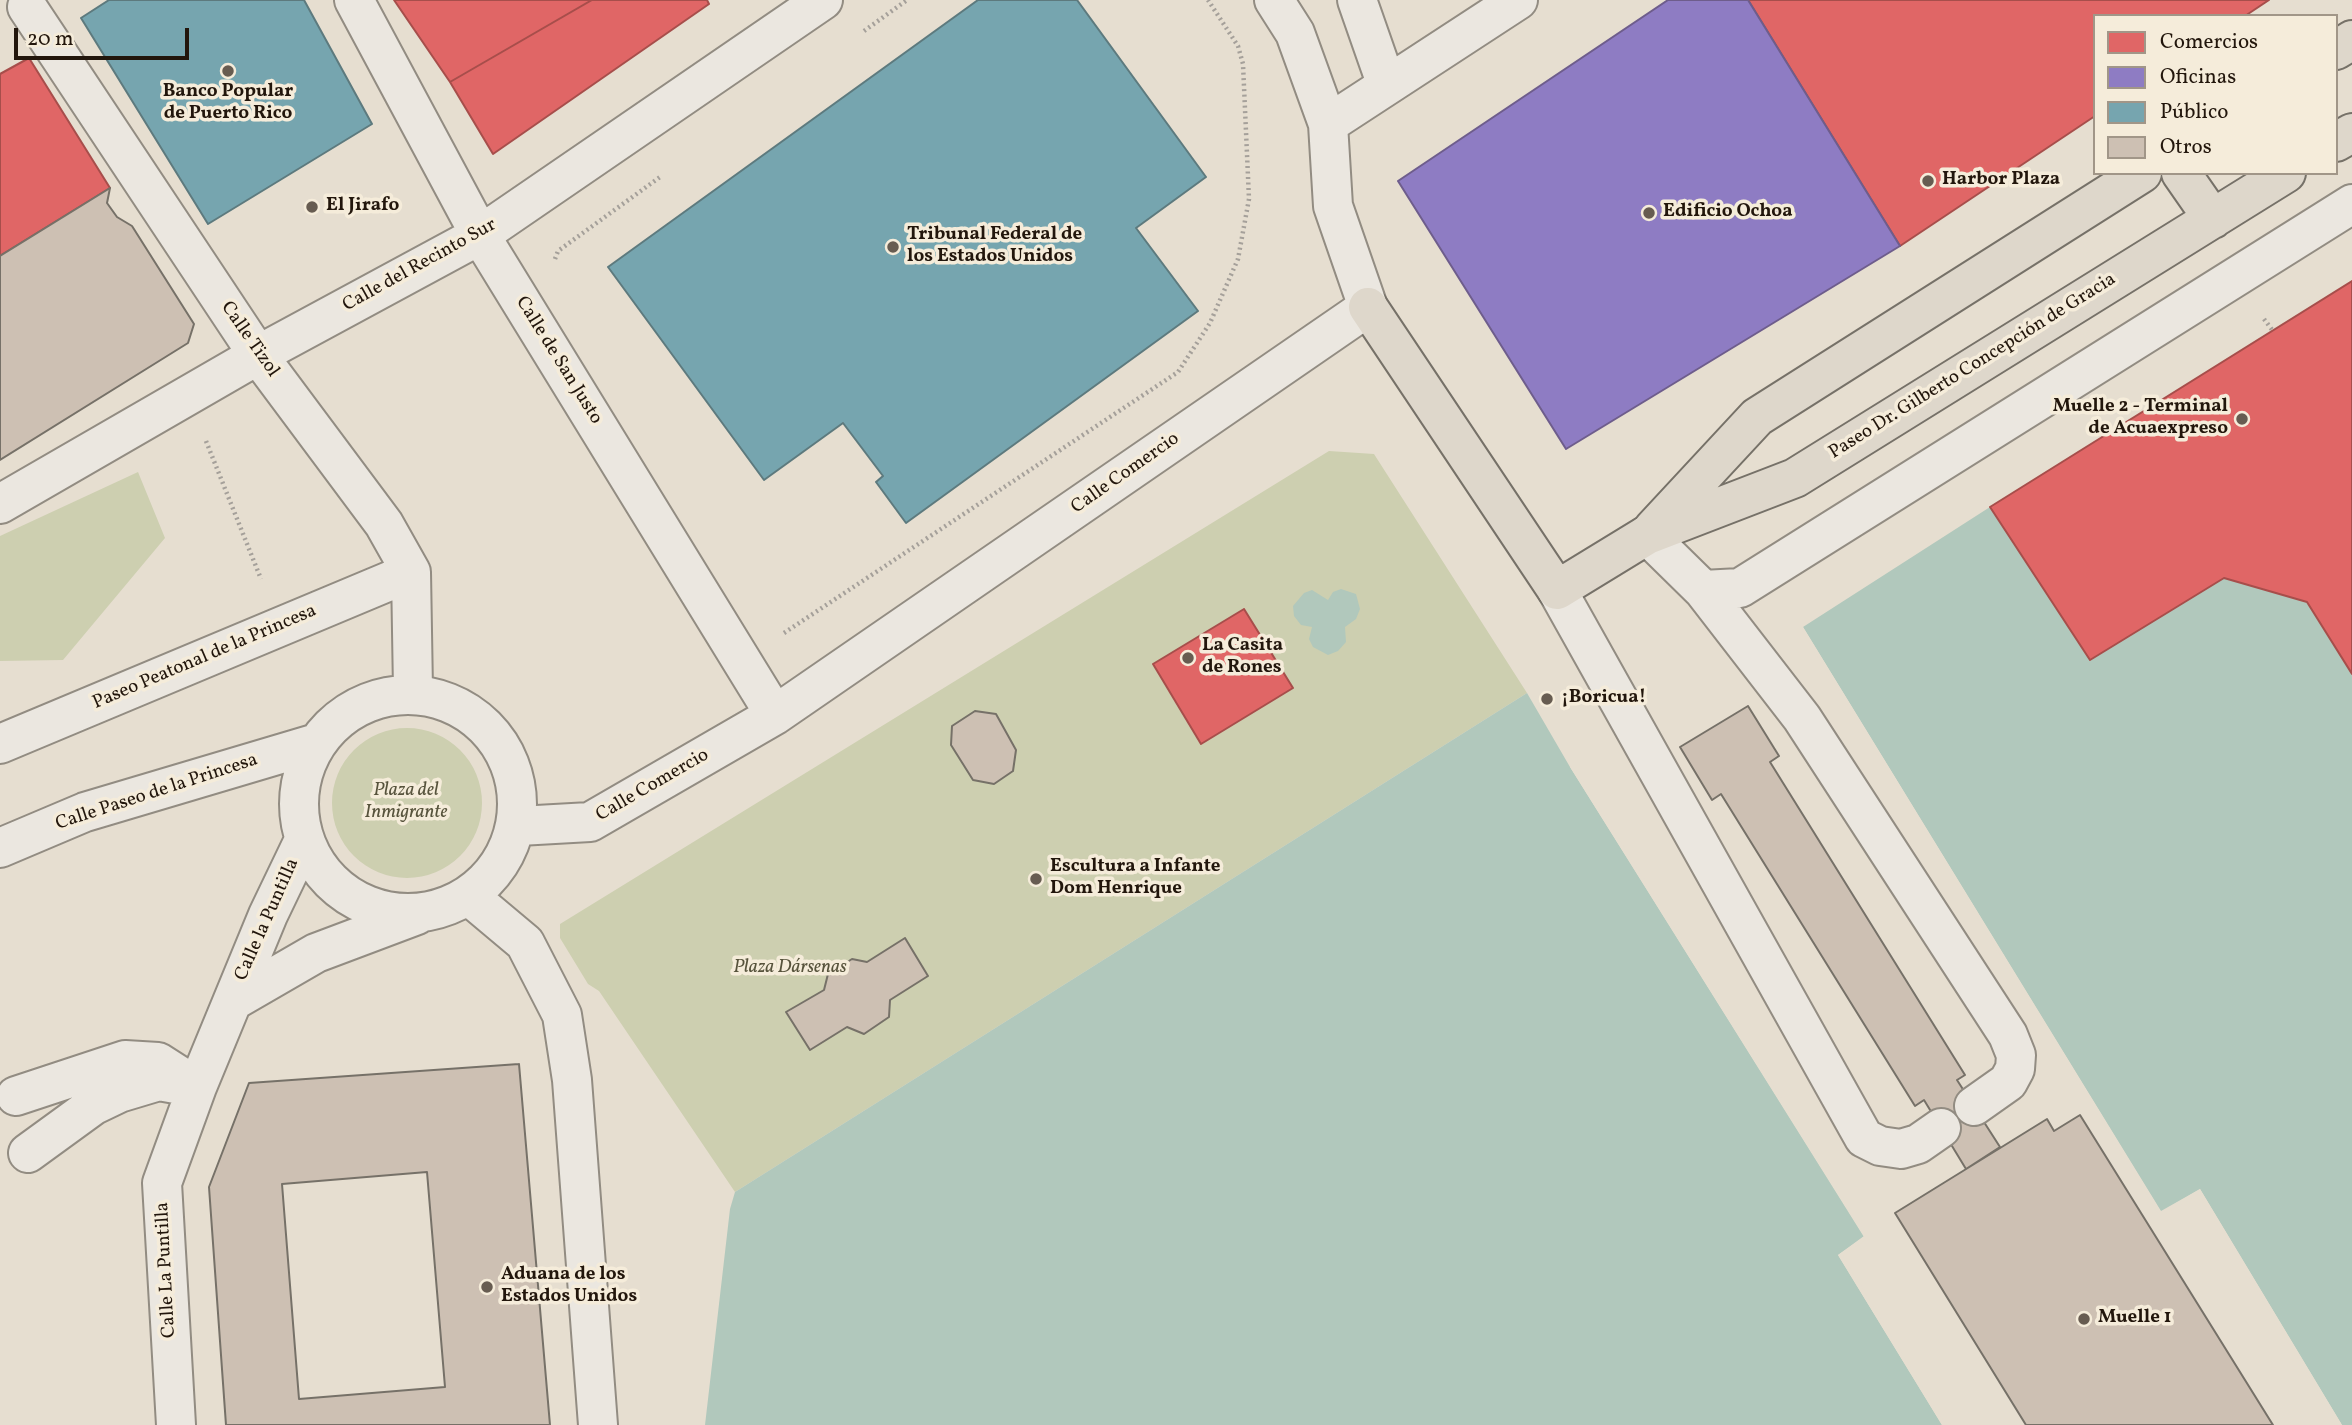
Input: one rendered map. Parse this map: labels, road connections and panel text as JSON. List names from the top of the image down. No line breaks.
{"streets":{"main road":["Paseo Dr. Gilberto Concepción de Gracia"],"street":["Calle del Recinto Sur","Calle Tizol","Calle de San Justo","Calle Comercio","Paseo Peatonal de la Princesa","Calle Paseo de la Princesa","Calle la Puntilla","Calle La Puntilla"]},"crossings":[["Calle del Recinto Sur","Calle Tizol"],["Calle del Recinto Sur","Calle de San Justo"],["Calle Tizol","Calle Comercio"],["Calle Tizol","Paseo Peatonal de la Princesa"],["Calle Tizol","Calle Paseo de la Princesa"],["Calle Tizol","Calle la Puntilla"],["Calle de San Justo","Calle Comercio"],["Calle Comercio","Calle Paseo de la Princesa"],["Calle Comercio","Calle la Puntilla"],["Calle Paseo de la Princesa","Calle la Puntilla"],["Calle la Puntilla","Calle La Puntilla"]],"parks":["Plaza del Inmigrante","Plaza Dársenas"],"places":["Banco Popular de Puerto Rico","Harbor Plaza","El Jirafo","Edificio Ochoa","Tribunal Federal de los Estados Unidos","Muelle 2 - Terminal de Acuaexpreso","La Casita de Rones","¡Boricua!","Escultura a Infante Dom Henrique","Aduana de los Estados Unidos","Muelle 1"],"legend":["Comercios","Oficinas","Público","Otros"],"scale_bar":"20 m"}
